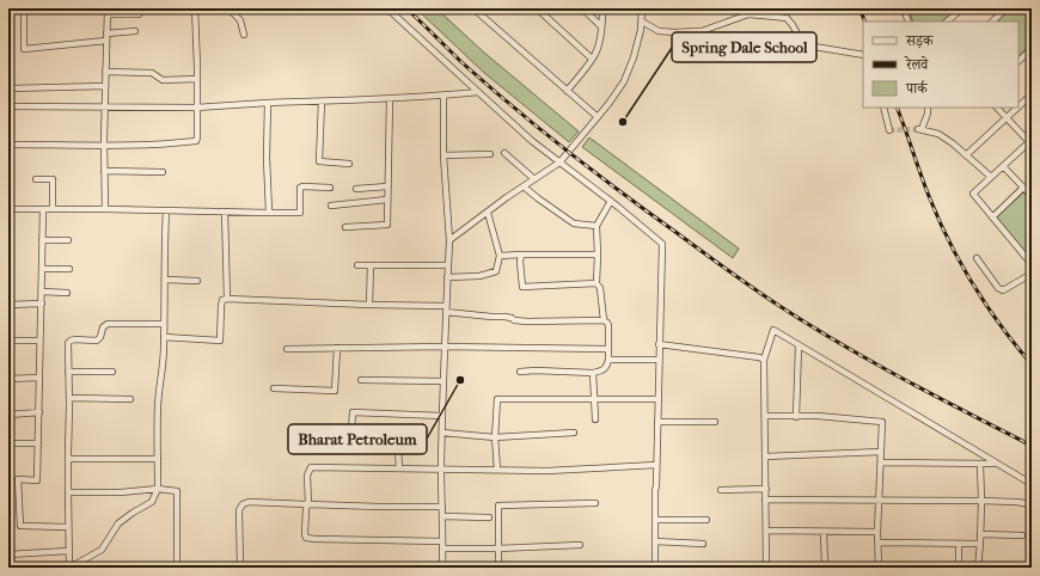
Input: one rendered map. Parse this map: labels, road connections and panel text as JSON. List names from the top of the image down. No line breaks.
{"places":["Spring Dale School","Bharat Petroleum"],"legend":["सड़क","रेलवे","पार्क"]}
